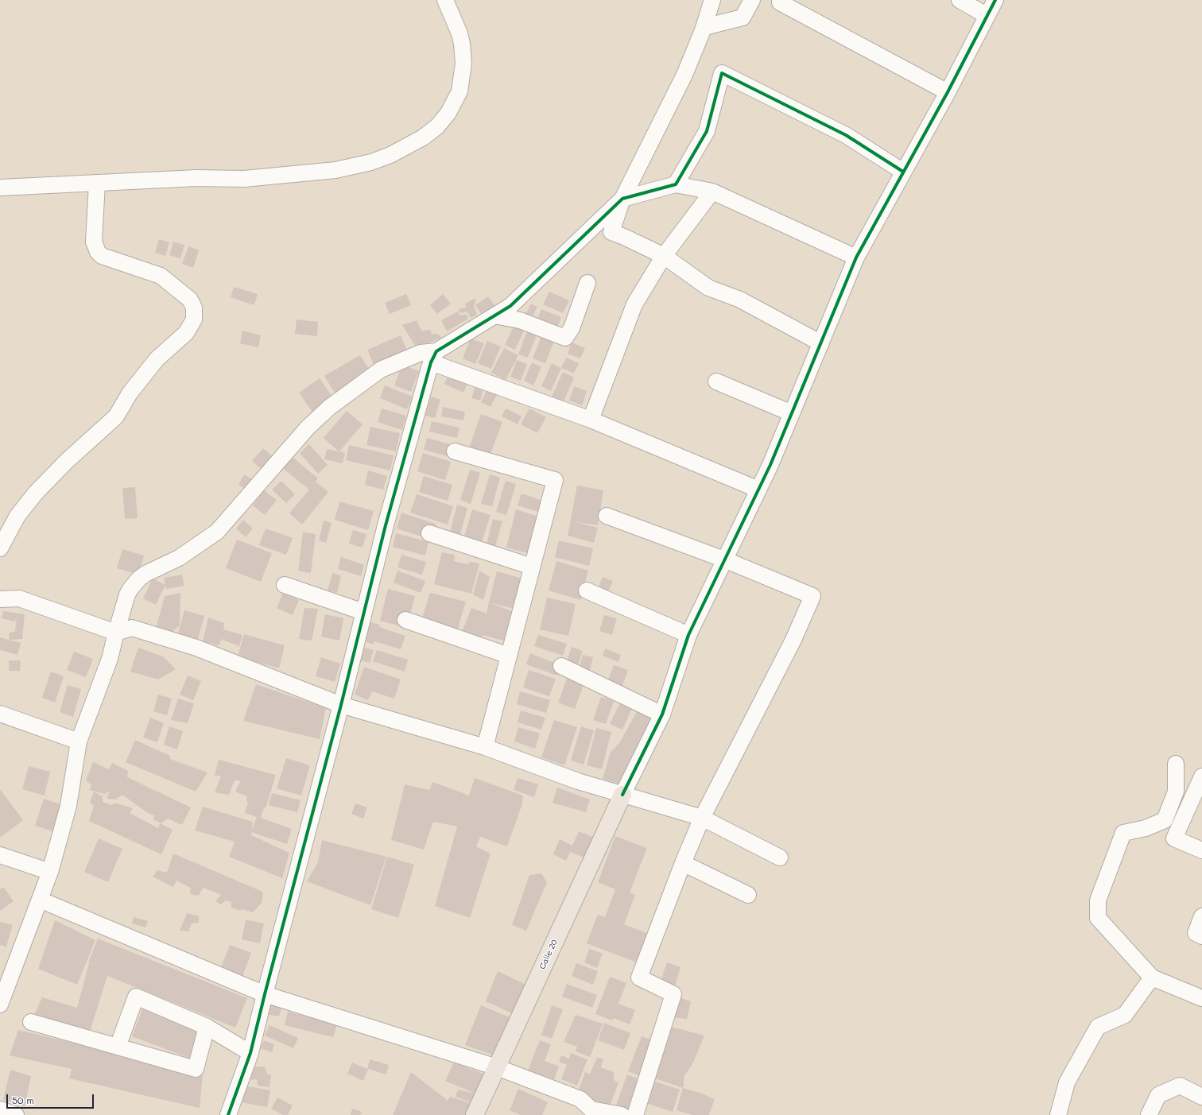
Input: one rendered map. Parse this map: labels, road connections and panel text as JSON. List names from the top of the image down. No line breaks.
{"streets":{"main road":["Calle 20"]},"scale_bar":"50 m"}
